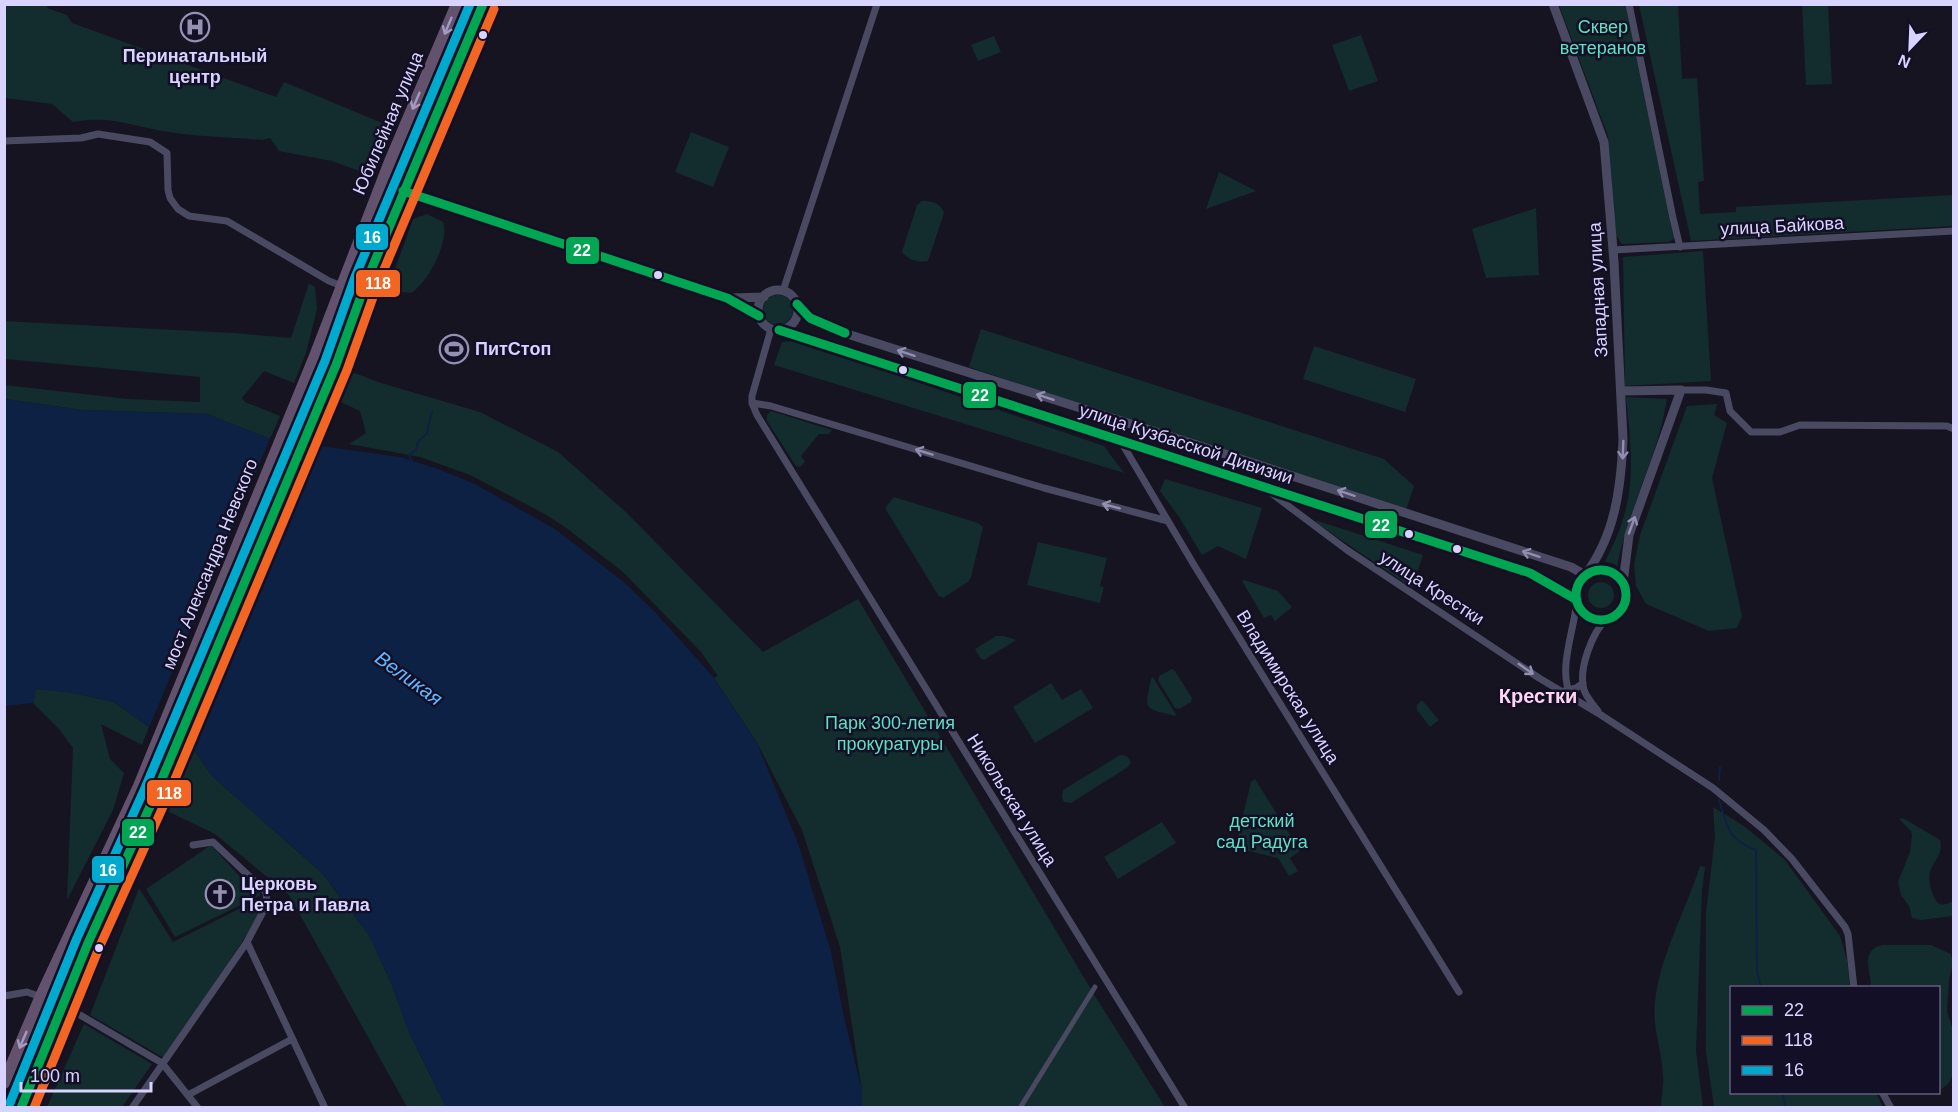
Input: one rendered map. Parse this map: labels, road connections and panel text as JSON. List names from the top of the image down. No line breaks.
{"streets":{"highway":["Юбилейная улица","мост Александра Невского"],"street":["улица Байкова","Западная улица","улица Кузбасской Дивизии","улица Крестки","Владимирская улица","Никольская улица"]},"crossings":[["Юбилейная улица","улица Кузбасской Дивизии"],["Юбилейная улица","мост Александра Невского"],["улица Байкова","Западная улица"],["Западная улица","улица Кузбасской Дивизии"],["улица Кузбасской Дивизии","мост Александра Невского"],["улица Кузбасской Дивизии","улица Крестки"],["улица Кузбасской Дивизии","Владимирская улица"]],"one_way":["улица Крестки"],"districts":["Крестки"],"water":["Великая"],"parks":["Сквер ветеранов","Парк 300-летия прокуратуры","детский сад Радуга"],"places":{"hospital":["Перинатальный центр"],"sports":["ПитСтоп"],"church":["Церковь Петра и Павла"]},"lines":["transit line 22","transit line 16","transit line 118"],"legend":["22","118","16"],"scale_bar":"100 m","north":"bottom left"}
